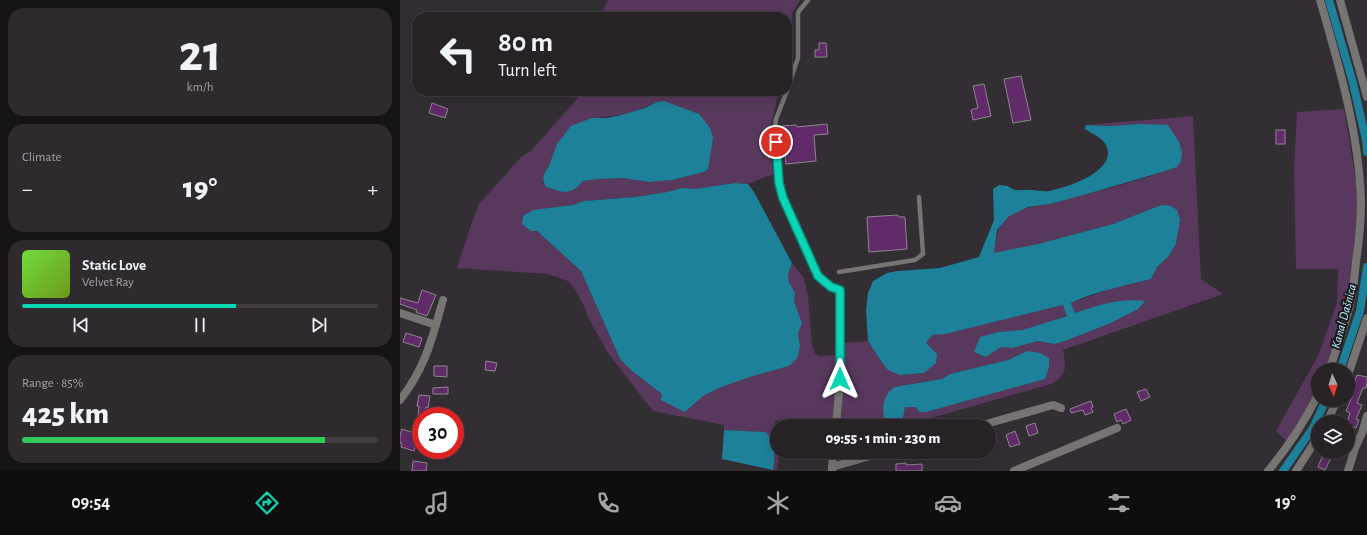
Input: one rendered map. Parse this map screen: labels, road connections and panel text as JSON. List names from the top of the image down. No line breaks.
{"water":["Kanal Dašnica"],"north":"bottom","page":{"tile":[["21","km/h"],"Climate",["Range · 85%","425 km"]],"turn":["80 m","Turn left"],"heat":["−","19°","+"],"song":["Static Love","Velvet Ray"],"limit":"30","trip":"09:55 · 1 min · 230 m","tabs":["09:54","19°"]}}
